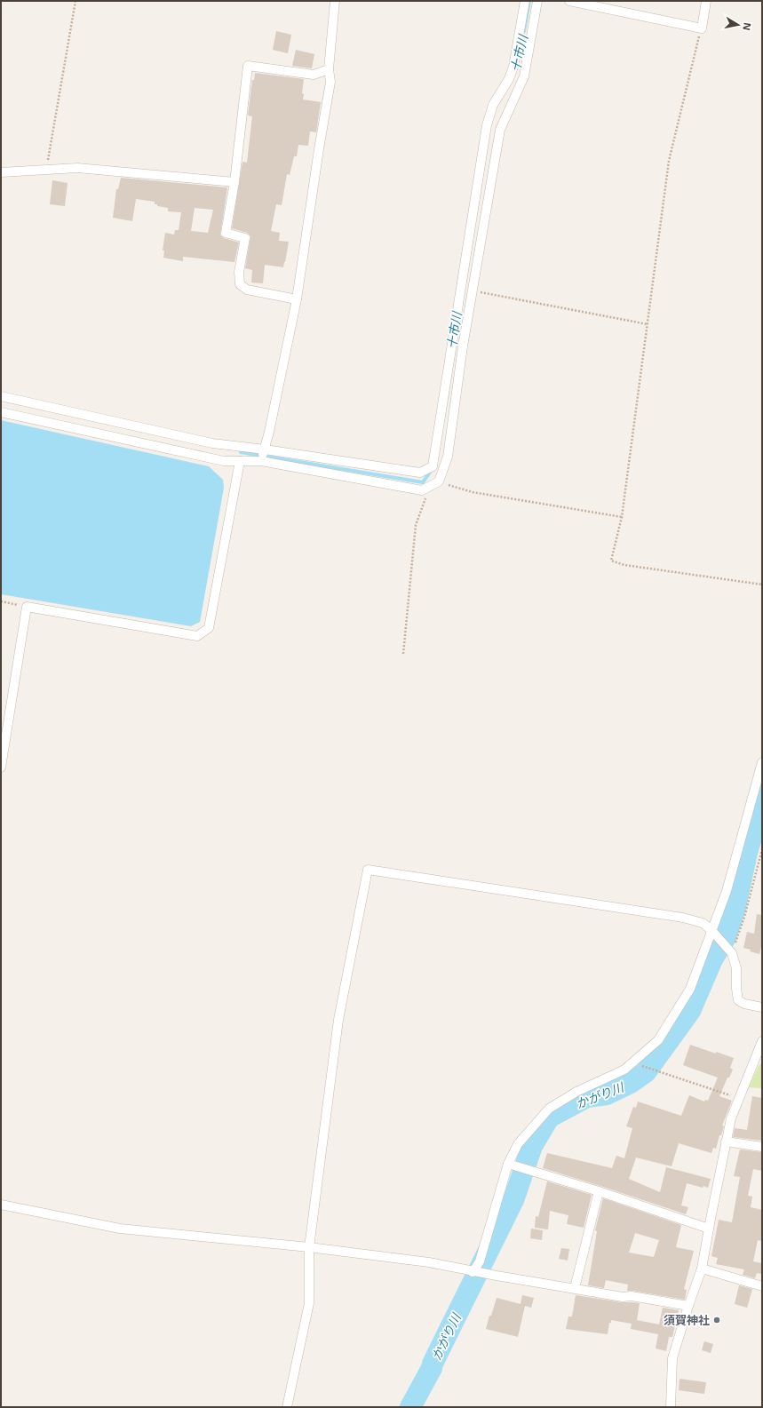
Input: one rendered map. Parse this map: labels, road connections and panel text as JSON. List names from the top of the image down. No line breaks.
{"water":["十市川","かがり川"],"places":["須賀神社"],"north":"right"}
